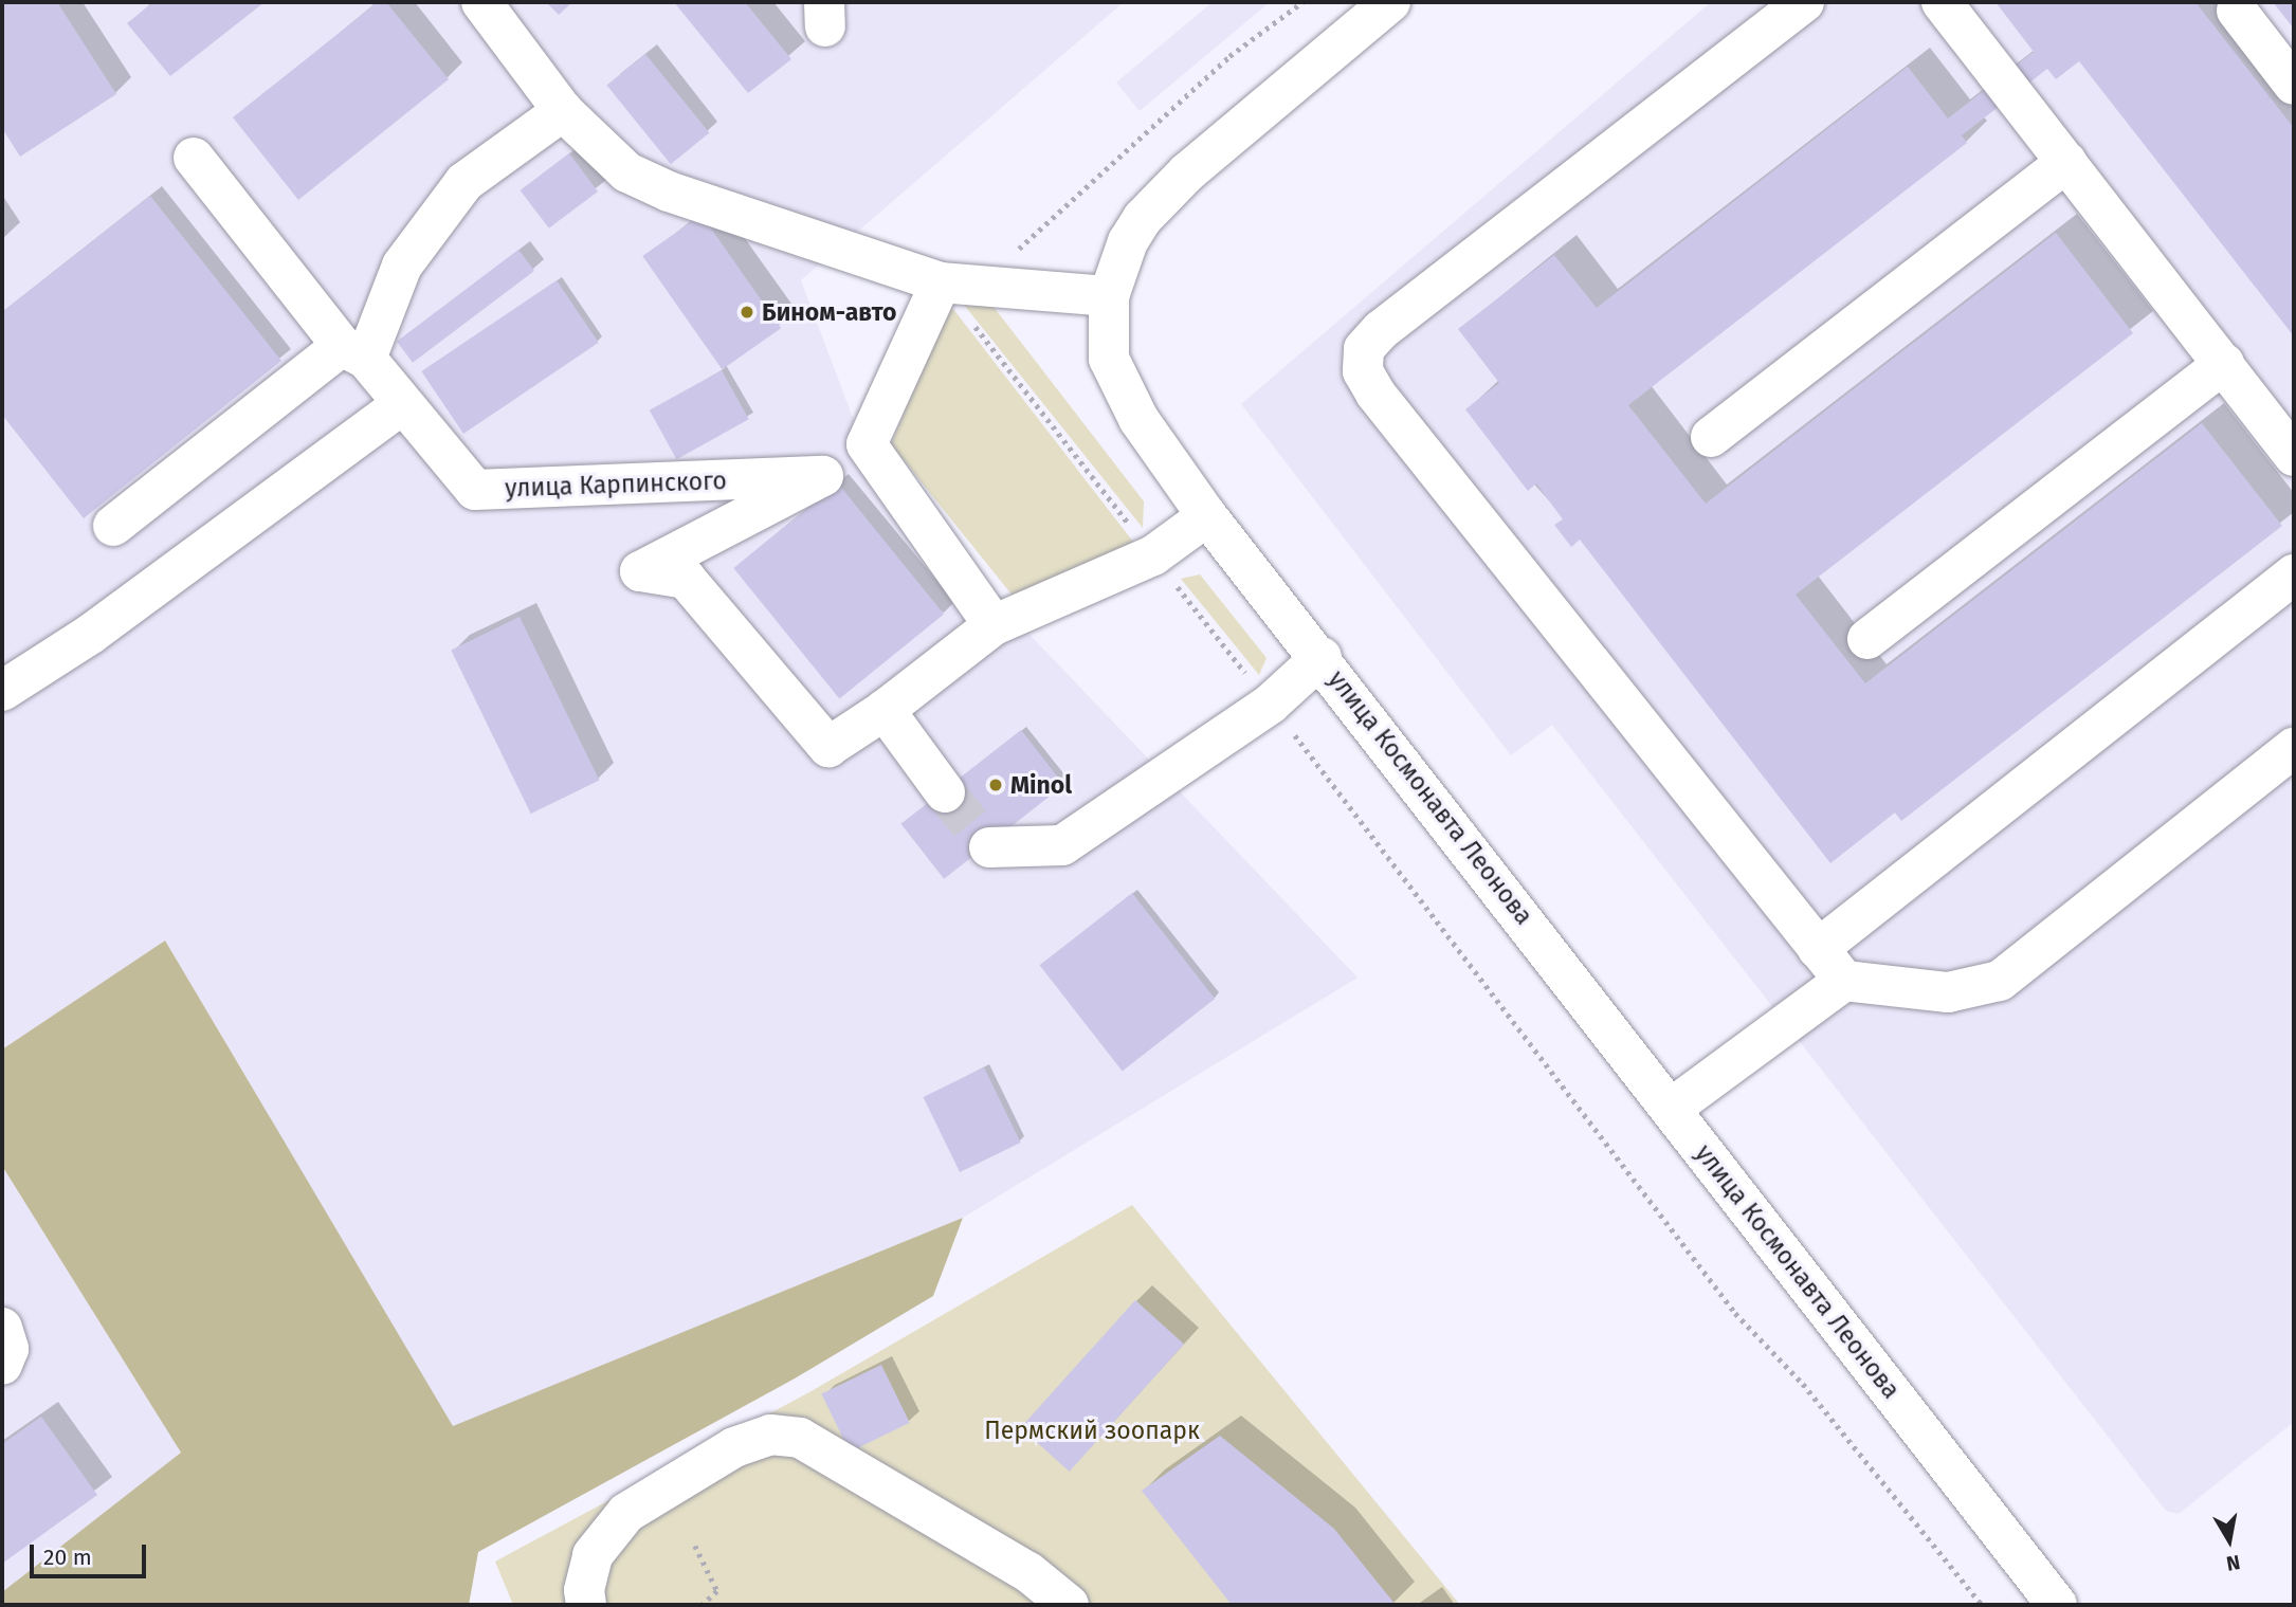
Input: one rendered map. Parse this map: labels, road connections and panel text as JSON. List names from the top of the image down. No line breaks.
{"streets":{"main road":["улица Карпинского","улица Космонавта Леонова"]},"parks":["Пермский зоопарк"],"places":["Бином-авто","Minol"],"scale_bar":"20 m","north":"bottom"}
